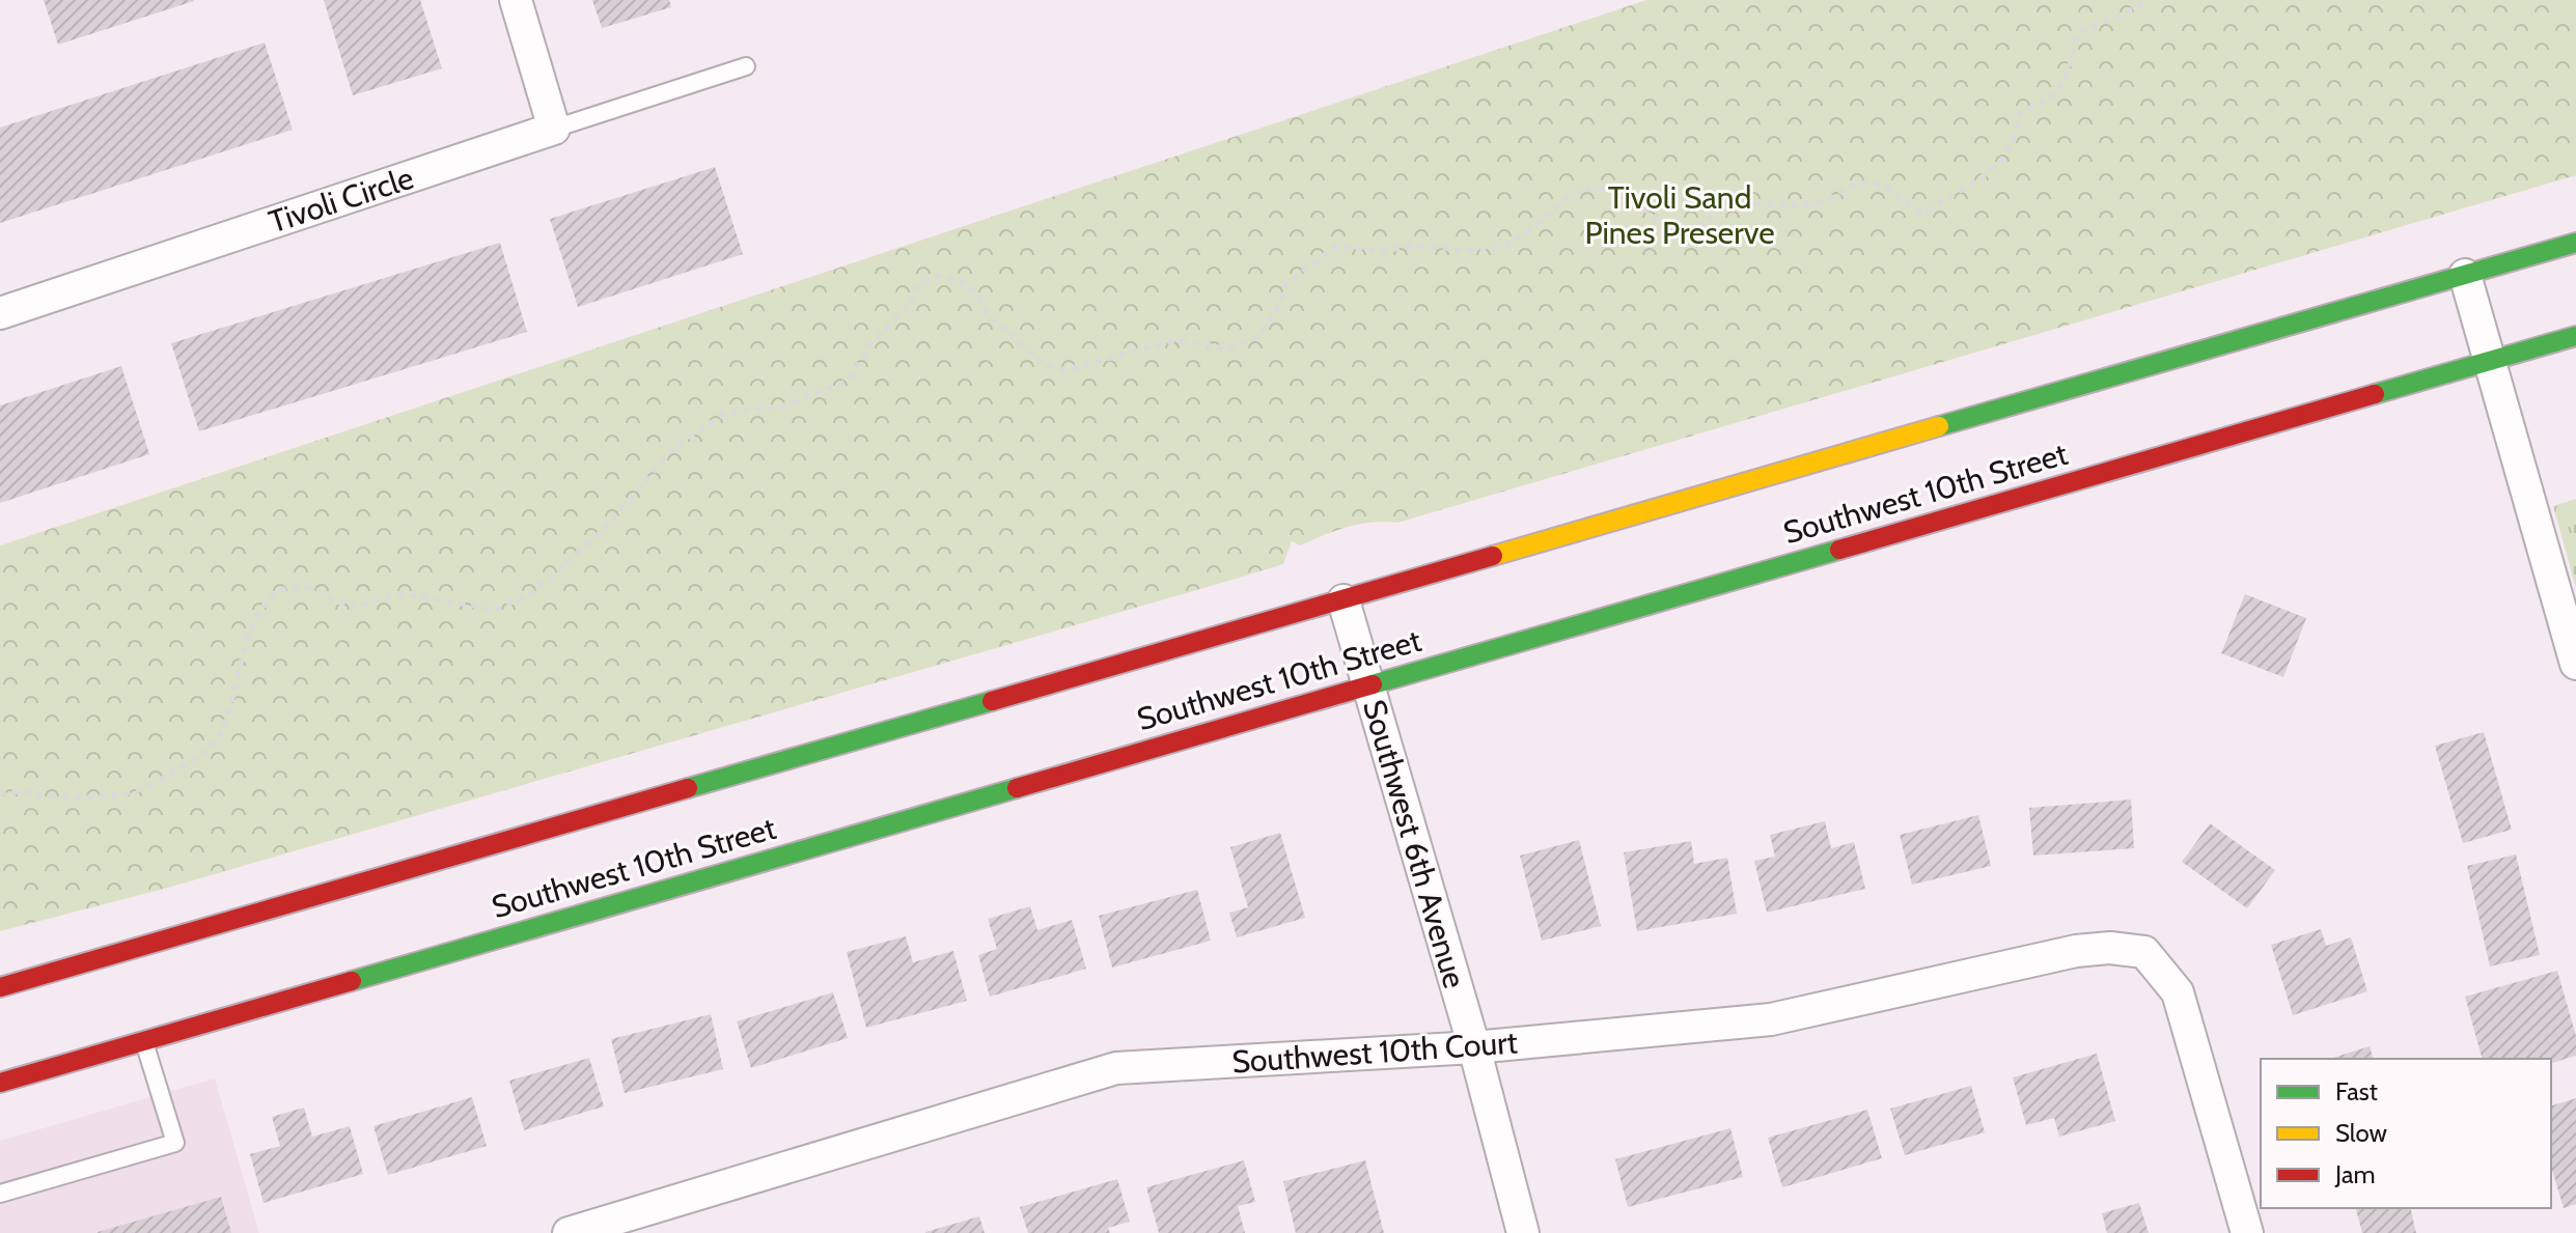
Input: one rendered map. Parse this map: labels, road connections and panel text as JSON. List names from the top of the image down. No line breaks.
{"streets":{"main road":["Southwest 10th Street"],"street":["Tivoli Circle","Southwest 6th Avenue","Southwest 10th Court"]},"crossings":[["Southwest 10th Street","Southwest 6th Avenue"],["Southwest 6th Avenue","Southwest 10th Court"]],"parks":["Tivoli Sand Pines Preserve"],"legend":["Fast","Slow","Jam"]}
